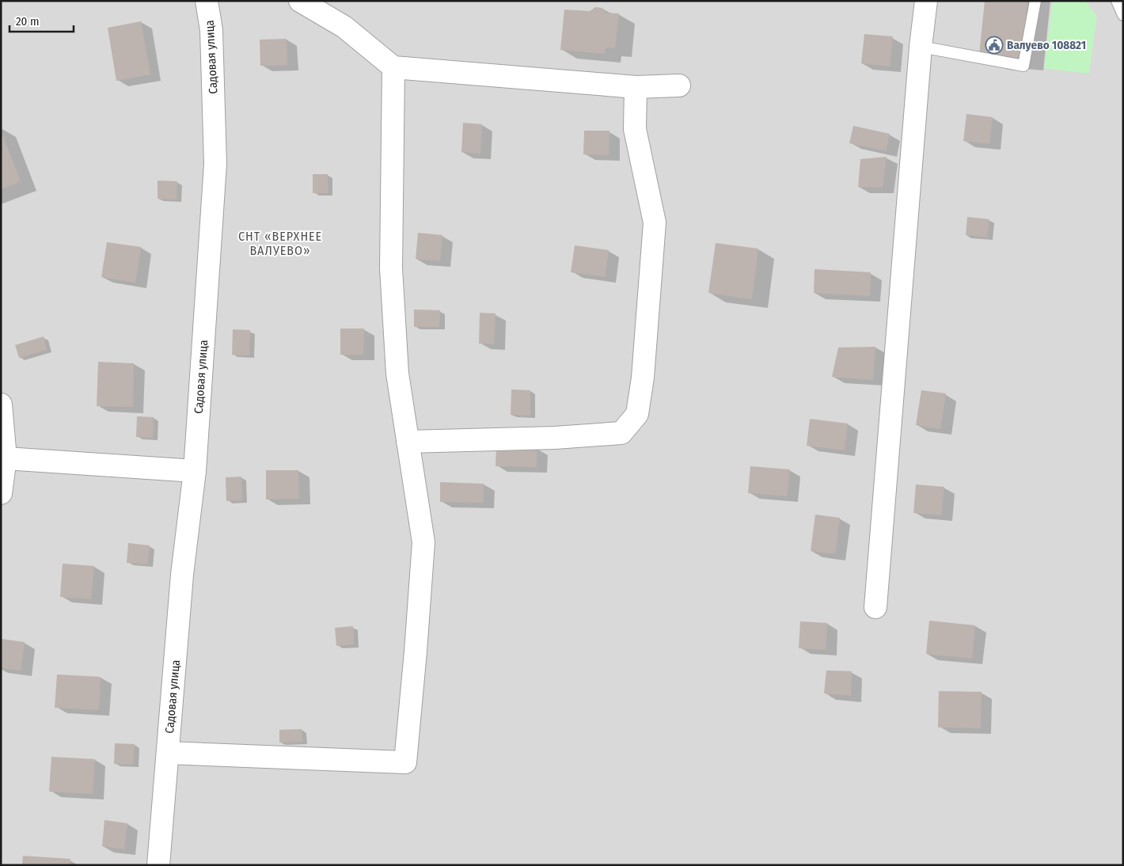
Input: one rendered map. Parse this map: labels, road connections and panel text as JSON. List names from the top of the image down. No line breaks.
{"streets":{"street":["Садовая улица"]},"districts":["СНТ «ВЕРХНЕЕ ВАЛУЕВО»"],"places":{"public building":["Валуево 108821"]},"scale_bar":"20 m"}
